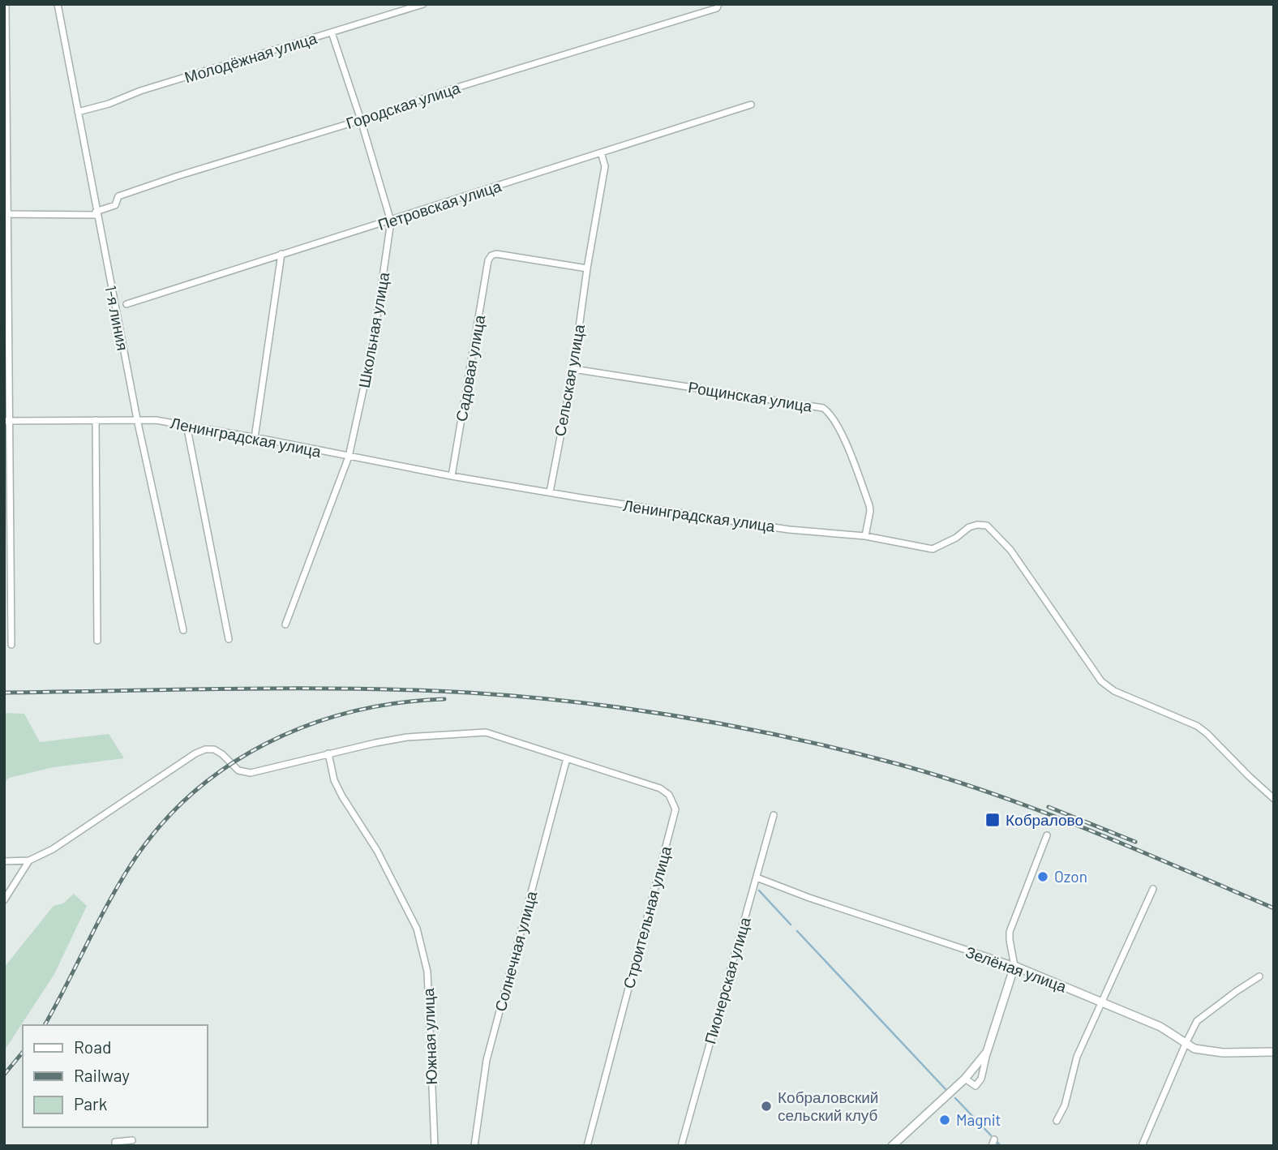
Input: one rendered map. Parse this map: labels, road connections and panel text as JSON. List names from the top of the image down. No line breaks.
{"streets":{"street":["Молодёжная улица","Городская улица","Петровская улица","1-я линия","Школьная улица","Садовая улица","Сельская улица","Рощинская улица","Ленинградская улица","Строительная улица","Солнечная улица","Зелёная улица","Пионерская улица","Южная улица"]},"crossings":[["Молодёжная улица","1-я линия"],["Молодёжная улица","Школьная улица"],["Городская улица","1-я линия"],["Городская улица","Школьная улица"],["Петровская улица","Школьная улица"],["Петровская улица","Сельская улица"],["1-я линия","Ленинградская улица"],["Школьная улица","Ленинградская улица"],["Садовая улица","Сельская улица"],["Садовая улица","Ленинградская улица"],["Сельская улица","Рощинская улица"],["Сельская улица","Ленинградская улица"],["Рощинская улица","Ленинградская улица"],["Строительная улица","Солнечная улица"],["Зелёная улица","Пионерская улица"]],"places":{"transit":["Кобралово"],"other":["Ozon","Кобраловский сельский клуб","Magnit"]},"legend":["Road","Railway","Park"]}
